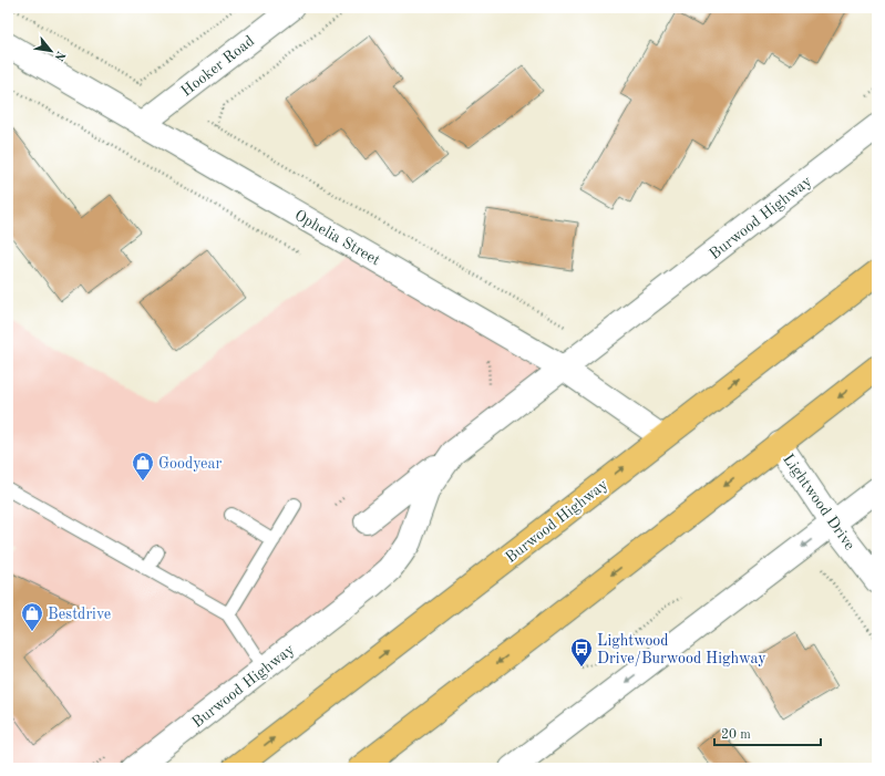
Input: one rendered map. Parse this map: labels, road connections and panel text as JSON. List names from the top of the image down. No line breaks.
{"streets":{"highway":["Burwood Highway"],"street":["Hooker Road","Ophelia Street","Lightwood Drive"]},"crossings":[["Hooker Road","Ophelia Street"],["Burwood Highway","Ophelia Street"]],"places":{"shop":["Goodyear","Bestdrive"],"bus stop":["Lightwood Drive/Burwood Highway"]},"scale_bar":"20 m","north":"bottom right"}
